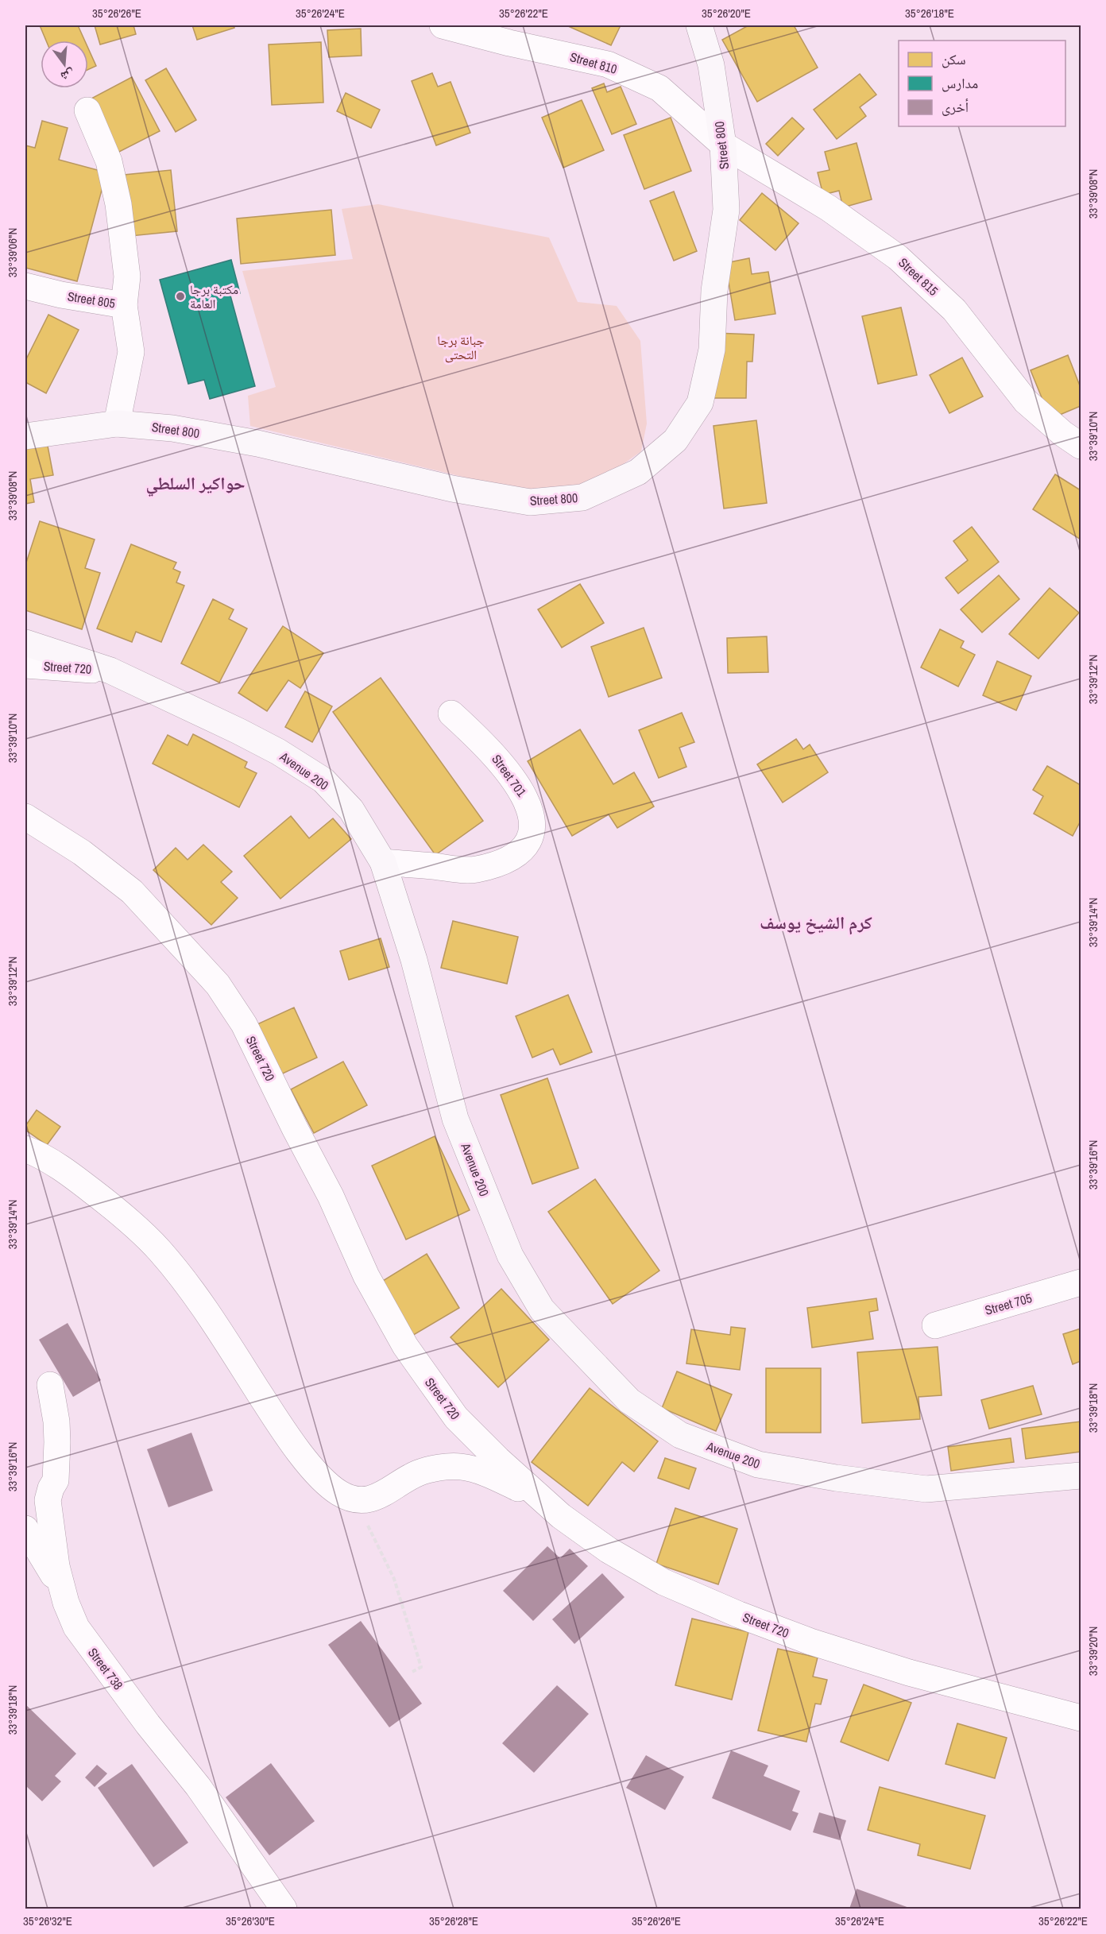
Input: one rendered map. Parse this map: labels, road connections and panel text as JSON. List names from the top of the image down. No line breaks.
{"streets":{"main road":["Street 800","Avenue 200"],"street":["Street 810","Street 815","Street 805","Street 720","Street 701","Street 705","Street 738"]},"crossings":[["Street 810","Street 800"],["Street 810","Street 815"],["Street 800","Street 815"],["Street 800","Street 805"],["Street 720","Avenue 200"],["Avenue 200","Street 701"]],"districts":["حواكير السلطي","كرم الشيخ يوسف"],"parks":["جبانة برجا التحتى"],"places":["مكتبة برجا العامة"],"legend":["سكن","مدارس","أخرى"],"north":"bottom","coordinates":["35°26'26\"E","35°26'24\"E","35°26'22\"E","35°26'20\"E","35°26'18\"E","33°39'08\"N","33°39'06\"N","33°39'10\"N","33°39'12\"N","33°39'14\"N","33°39'16\"N","33°39'18\"N","33°39'20\"N","35°26'32\"E","35°26'30\"E","35°26'28\"E"]}
